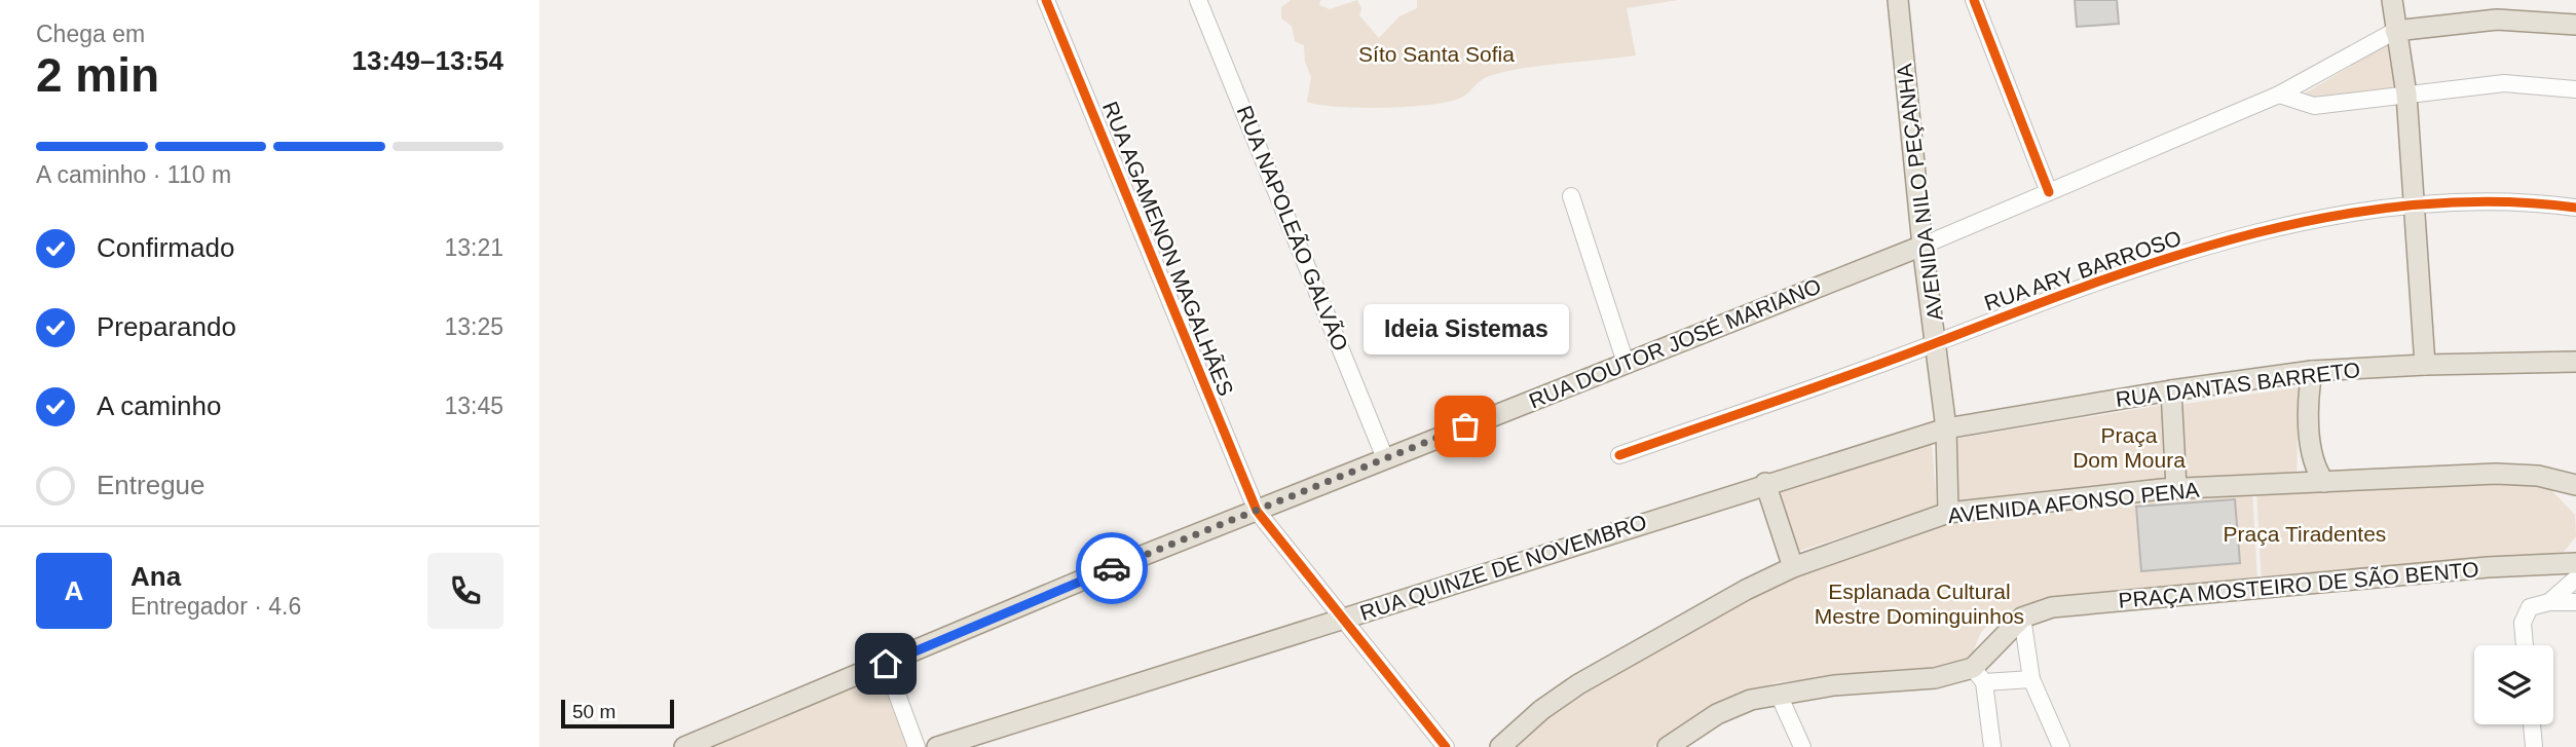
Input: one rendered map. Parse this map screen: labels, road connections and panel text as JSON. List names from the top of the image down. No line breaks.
{"streets":{"main road":["AVENIDA NILO PEÇANHA","RUA DOUTOR JOSÉ MARIANO","RUA DANTAS BARRETO","AVENIDA AFONSO PENA","RUA QUINZE DE NOVEMBRO","PRAÇA MOSTEIRO DE SÃO BENTO"],"street":["RUA NAPOLEÃO GALVÃO","RUA AGAMENON MAGALHÃES","RUA ARY BARROSO"]},"crossings":[["AVENIDA NILO PEÇANHA","RUA ARY BARROSO"],["AVENIDA NILO PEÇANHA","RUA DOUTOR JOSÉ MARIANO"],["AVENIDA NILO PEÇANHA","RUA DANTAS BARRETO"],["AVENIDA NILO PEÇANHA","AVENIDA AFONSO PENA"],["AVENIDA NILO PEÇANHA","RUA QUINZE DE NOVEMBRO"],["RUA NAPOLEÃO GALVÃO","RUA DOUTOR JOSÉ MARIANO"],["RUA AGAMENON MAGALHÃES","RUA DOUTOR JOSÉ MARIANO"],["RUA AGAMENON MAGALHÃES","RUA QUINZE DE NOVEMBRO"],["RUA DANTAS BARRETO","RUA QUINZE DE NOVEMBRO"]],"parks":["Síto Santa Sofia","Praça Dom Moura","Praça Tiradentes","Esplanada Cultural Mestre Dominguinhos"],"places":["Ideia Sistemas"],"scale_bar":"50 m","page":{"heading":["2 min","Chega em","13:49–13:54"],"panel":["Ana","Entregador · 4.6"],"bar":"A caminho · 110 m","list":[["Confirmado","13:21"],["Preparando","13:25"],["A caminho","13:45"],"Entregue"],"bubble":"Ideia Sistemas","round":"A","scale":"50 m"}}
